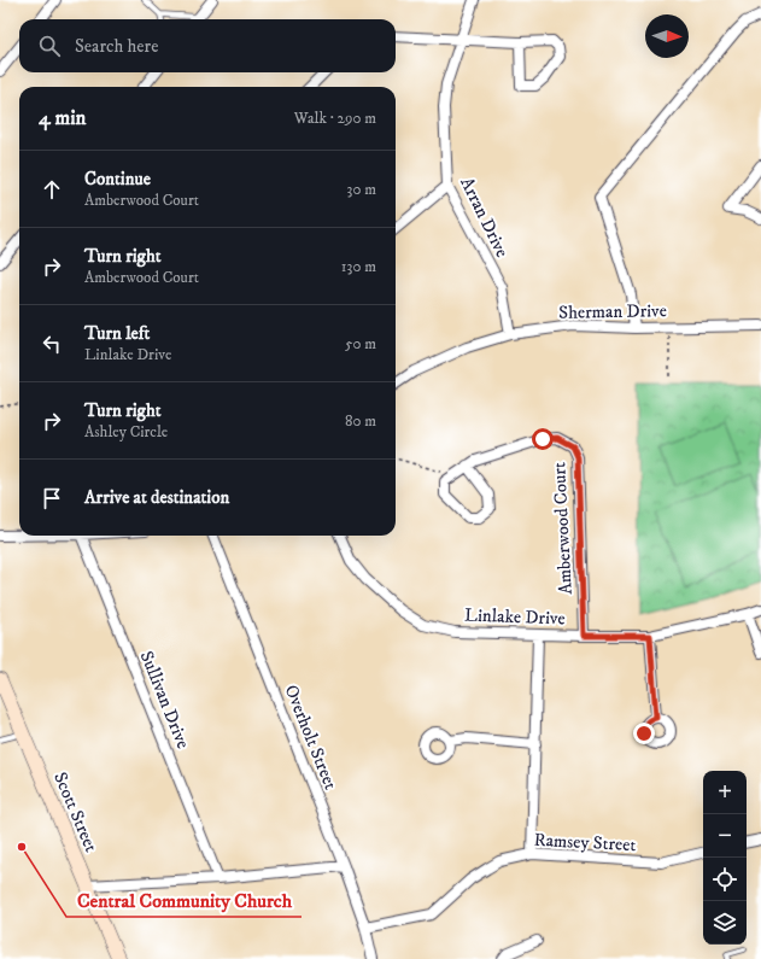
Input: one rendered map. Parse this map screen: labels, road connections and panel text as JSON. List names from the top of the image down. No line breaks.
{"streets":{"main road":["Scott Street"],"street":["Arran Drive","Sherman Drive","Amberwood Court","Linlake Drive","Sullivan Drive","Overholt Street","Ramsey Street"]},"crossings":[["Arran Drive","Sherman Drive"],["Amberwood Court","Linlake Drive"],["Overholt Street","Ramsey Street"]],"places":["Central Community Church"],"north":"right","page":{"search":"Search here","heading":["4 min","Walk · 290 m"],"list":[["Continue","Amberwood Court","30 m"],["Turn right","Amberwood Court","130 m"],["Turn left","Linlake Drive","50 m"],["Turn right","Ashley Circle","80 m"],"Arrive at destination"],"map_buttons":["+","−"]}}
